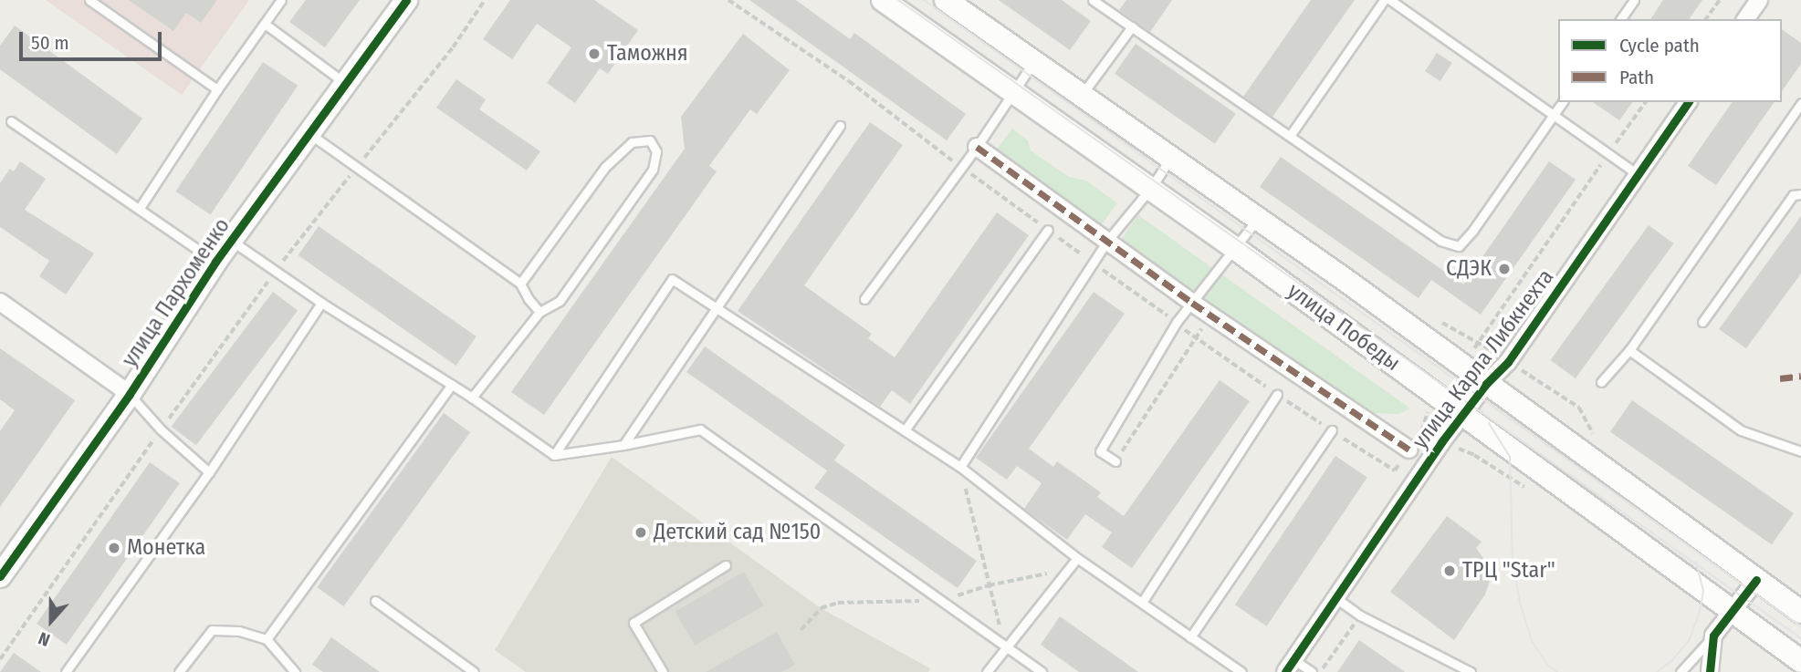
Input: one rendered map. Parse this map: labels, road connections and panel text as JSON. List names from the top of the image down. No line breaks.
{"streets":{"main road":["улица Пархоменко","улица Победы"],"street":["улица Карла Либкнехта"]},"crossings":[["улица Победы","улица Карла Либкнехта"]],"places":["Таможня","СДЭК","Детский сад №150","Монетка","ТРЦ \"Star\""],"legend":["Cycle path","Path"],"scale_bar":"50 m","north":"bottom"}
